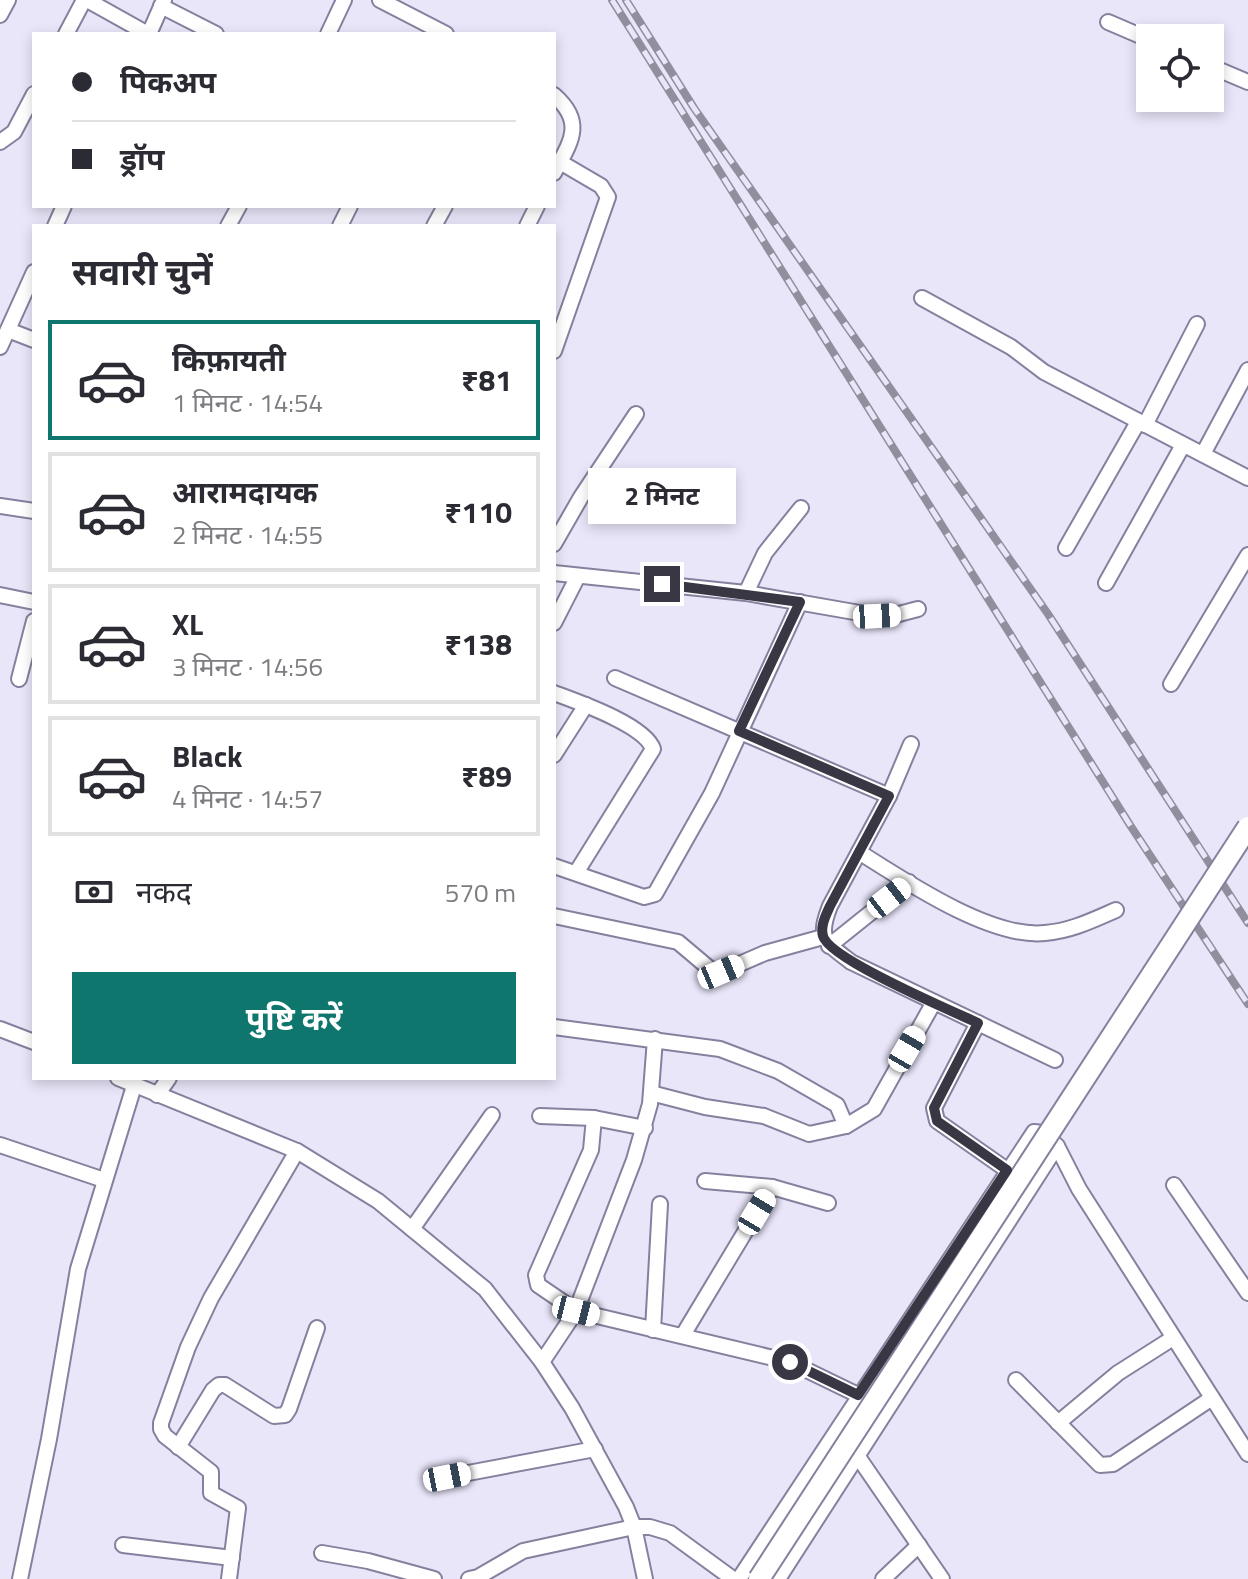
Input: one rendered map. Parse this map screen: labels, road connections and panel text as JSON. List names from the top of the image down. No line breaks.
{"page":{"banner":["पिकअप","ड्रॉप"],"heading":"सवारी चुनें","list":[{"name":"किफ़ायती","note":"1 मिनट · 14:54","value":"₹81"},{"name":"आरामदायक","note":"2 मिनट · 14:55","value":"₹110"},{"name":"XL","note":"3 मिनट · 14:56","value":"₹138"},{"name":"Black","note":"4 मिनट · 14:57","value":"₹89"}],"bubble":"2 मिनट","pay":["नकद","570 m"],"buttons":"पुष्टि करें"}}
